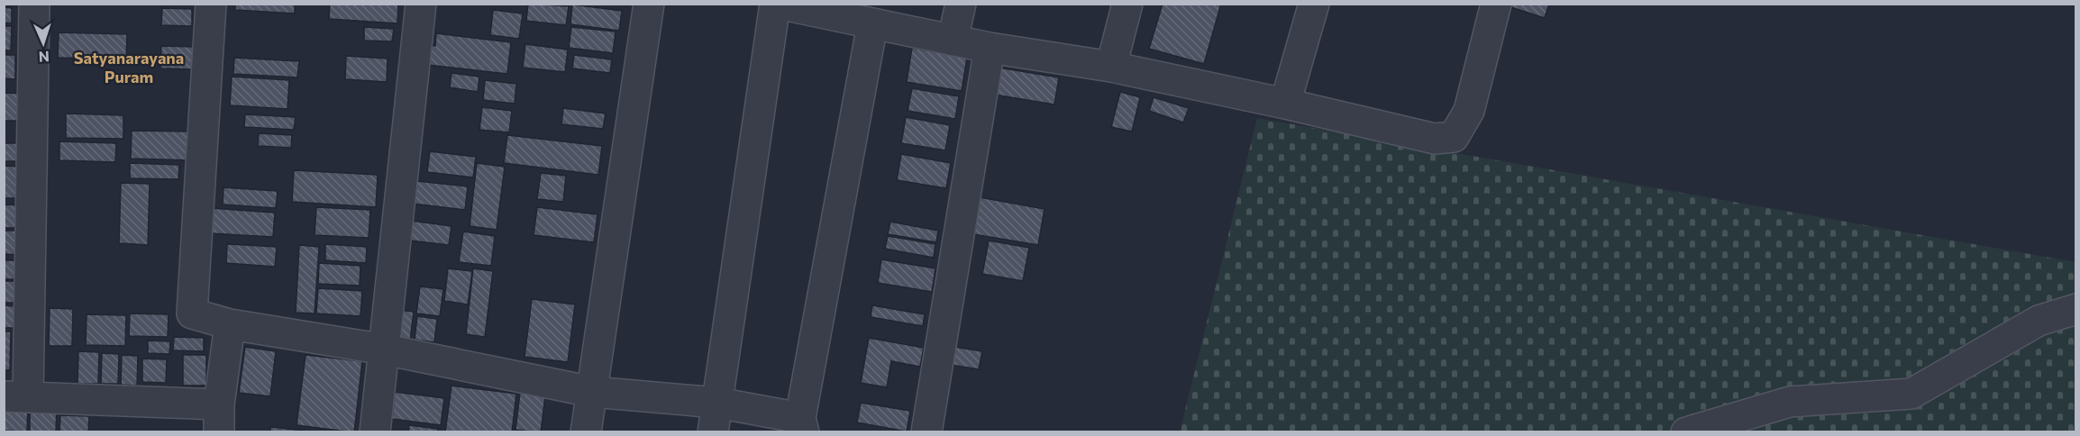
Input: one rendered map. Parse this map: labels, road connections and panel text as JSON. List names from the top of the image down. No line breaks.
{"districts":["Satyanarayana Puram"],"north":"bottom"}
